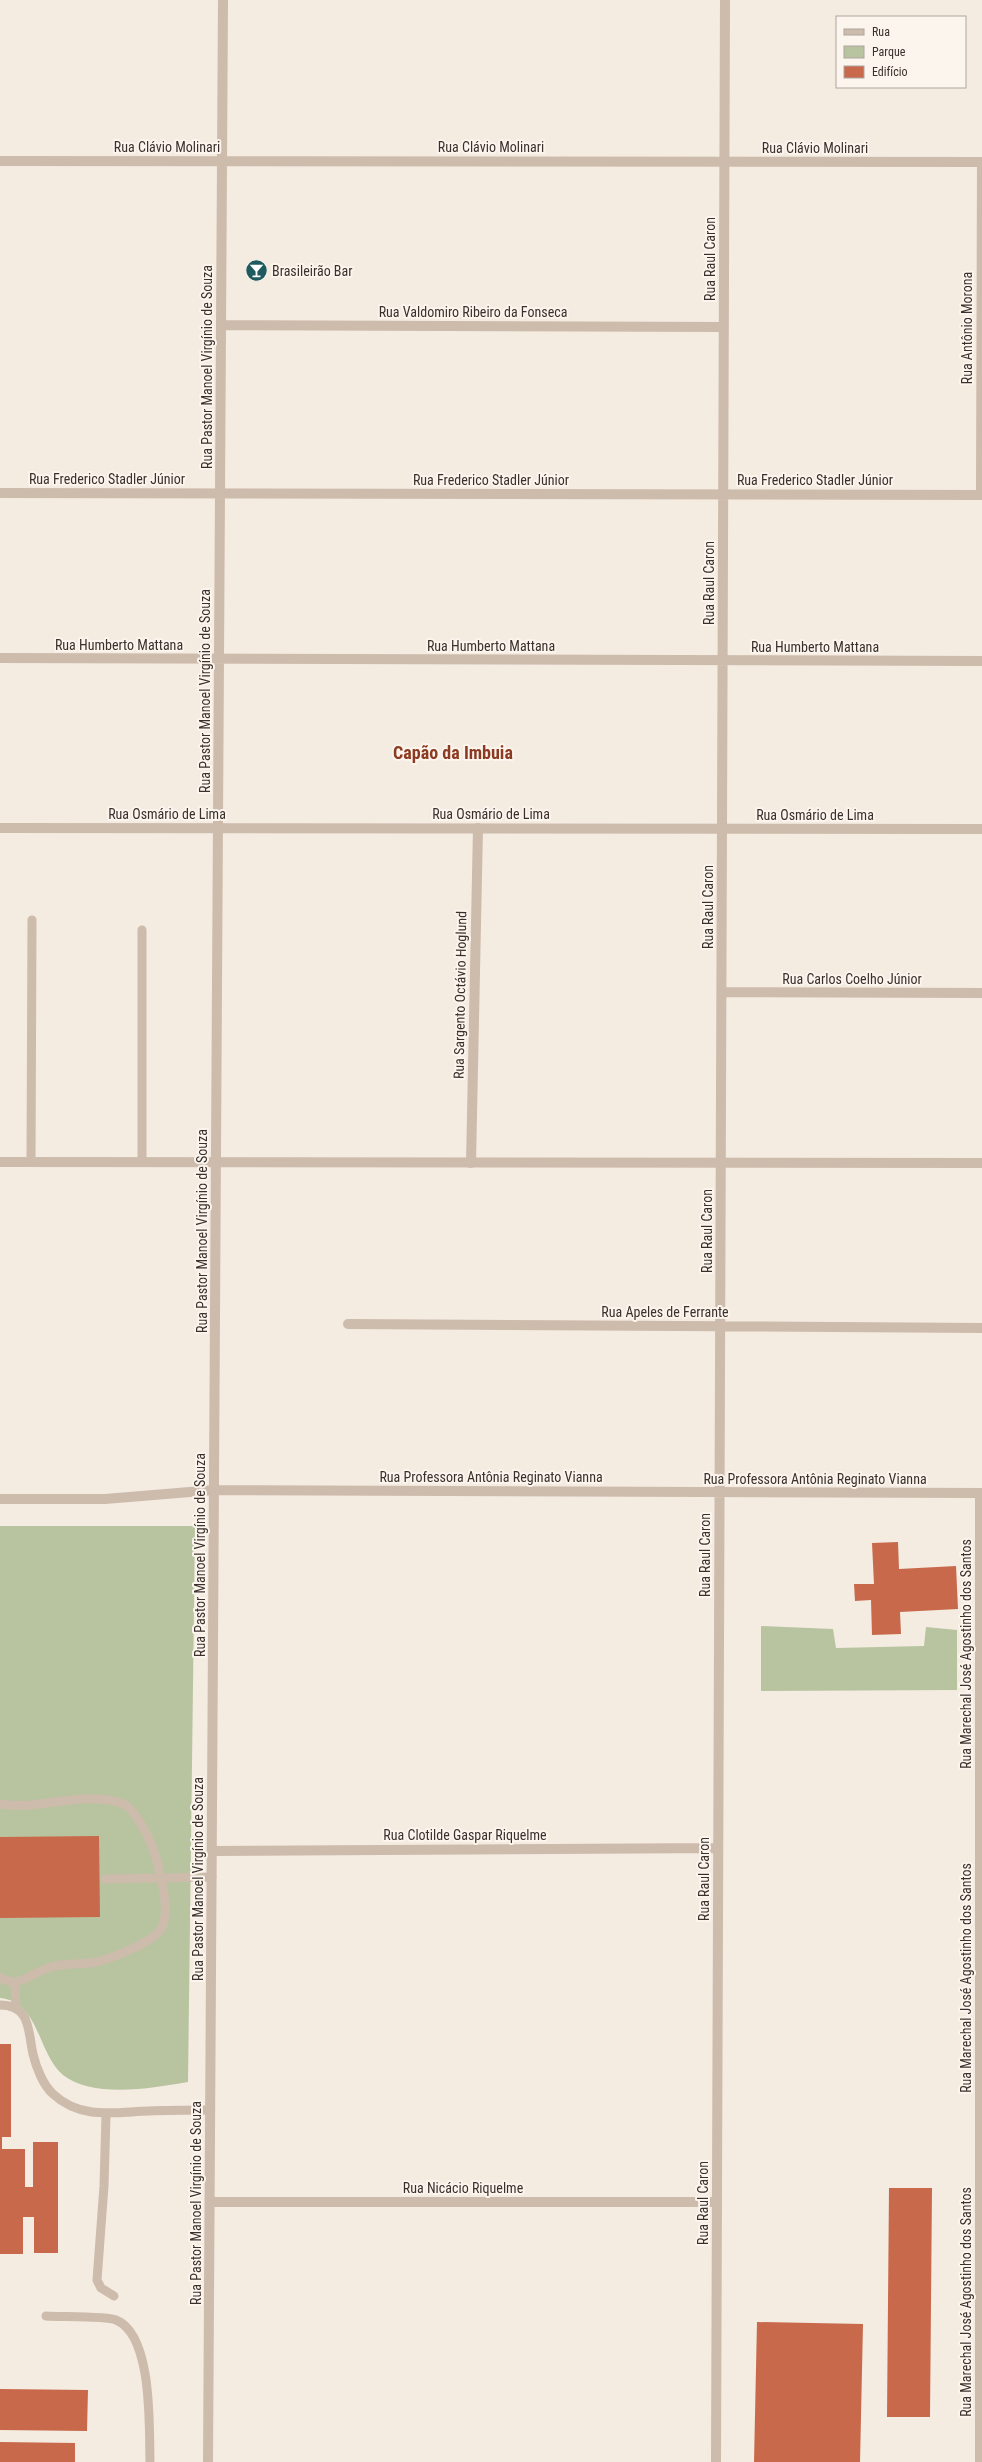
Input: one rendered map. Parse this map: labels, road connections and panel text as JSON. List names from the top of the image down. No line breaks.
{"streets":{"street":["Rua Clávio Molinari","Rua Raul Caron","Rua Valdomiro Ribeiro da Fonseca","Rua Antônio Morona","Rua Pastor Manoel Virgínio de Souza","Rua Frederico Stadler Júnior","Rua Humberto Mattana","Rua Osmário de Lima","Rua Carlos Coelho Júnior","Rua Sargento Octávio Hoglund","Rua Apeles de Ferrante","Rua Professora Antônia Reginato Vianna","Rua Marechal José Agostinho dos Santos","Rua Clotilde Gaspar Riquelme","Rua Nicácio Riquelme"]},"crossings":[["Rua Clávio Molinari","Rua Raul Caron"],["Rua Clávio Molinari","Rua Antônio Morona"],["Rua Clávio Molinari","Rua Pastor Manoel Virgínio de Souza"],["Rua Raul Caron","Rua Valdomiro Ribeiro da Fonseca"],["Rua Raul Caron","Rua Frederico Stadler Júnior"],["Rua Raul Caron","Rua Humberto Mattana"],["Rua Raul Caron","Rua Osmário de Lima"],["Rua Raul Caron","Rua Carlos Coelho Júnior"],["Rua Raul Caron","Rua Apeles de Ferrante"],["Rua Raul Caron","Rua Professora Antônia Reginato Vianna"],["Rua Raul Caron","Rua Clotilde Gaspar Riquelme"],["Rua Raul Caron","Rua Nicácio Riquelme"],["Rua Valdomiro Ribeiro da Fonseca","Rua Pastor Manoel Virgínio de Souza"],["Rua Antônio Morona","Rua Frederico Stadler Júnior"],["Rua Pastor Manoel Virgínio de Souza","Rua Frederico Stadler Júnior"],["Rua Pastor Manoel Virgínio de Souza","Rua Humberto Mattana"],["Rua Pastor Manoel Virgínio de Souza","Rua Osmário de Lima"],["Rua Pastor Manoel Virgínio de Souza","Rua Professora Antônia Reginato Vianna"],["Rua Pastor Manoel Virgínio de Souza","Rua Clotilde Gaspar Riquelme"],["Rua Pastor Manoel Virgínio de Souza","Rua Nicácio Riquelme"],["Rua Osmário de Lima","Rua Sargento Octávio Hoglund"],["Rua Professora Antônia Reginato Vianna","Rua Marechal José Agostinho dos Santos"]],"districts":["Capão da Imbuia"],"places":{"bar":["Brasileirão Bar"]},"legend":["Rua","Parque","Edifício"]}
